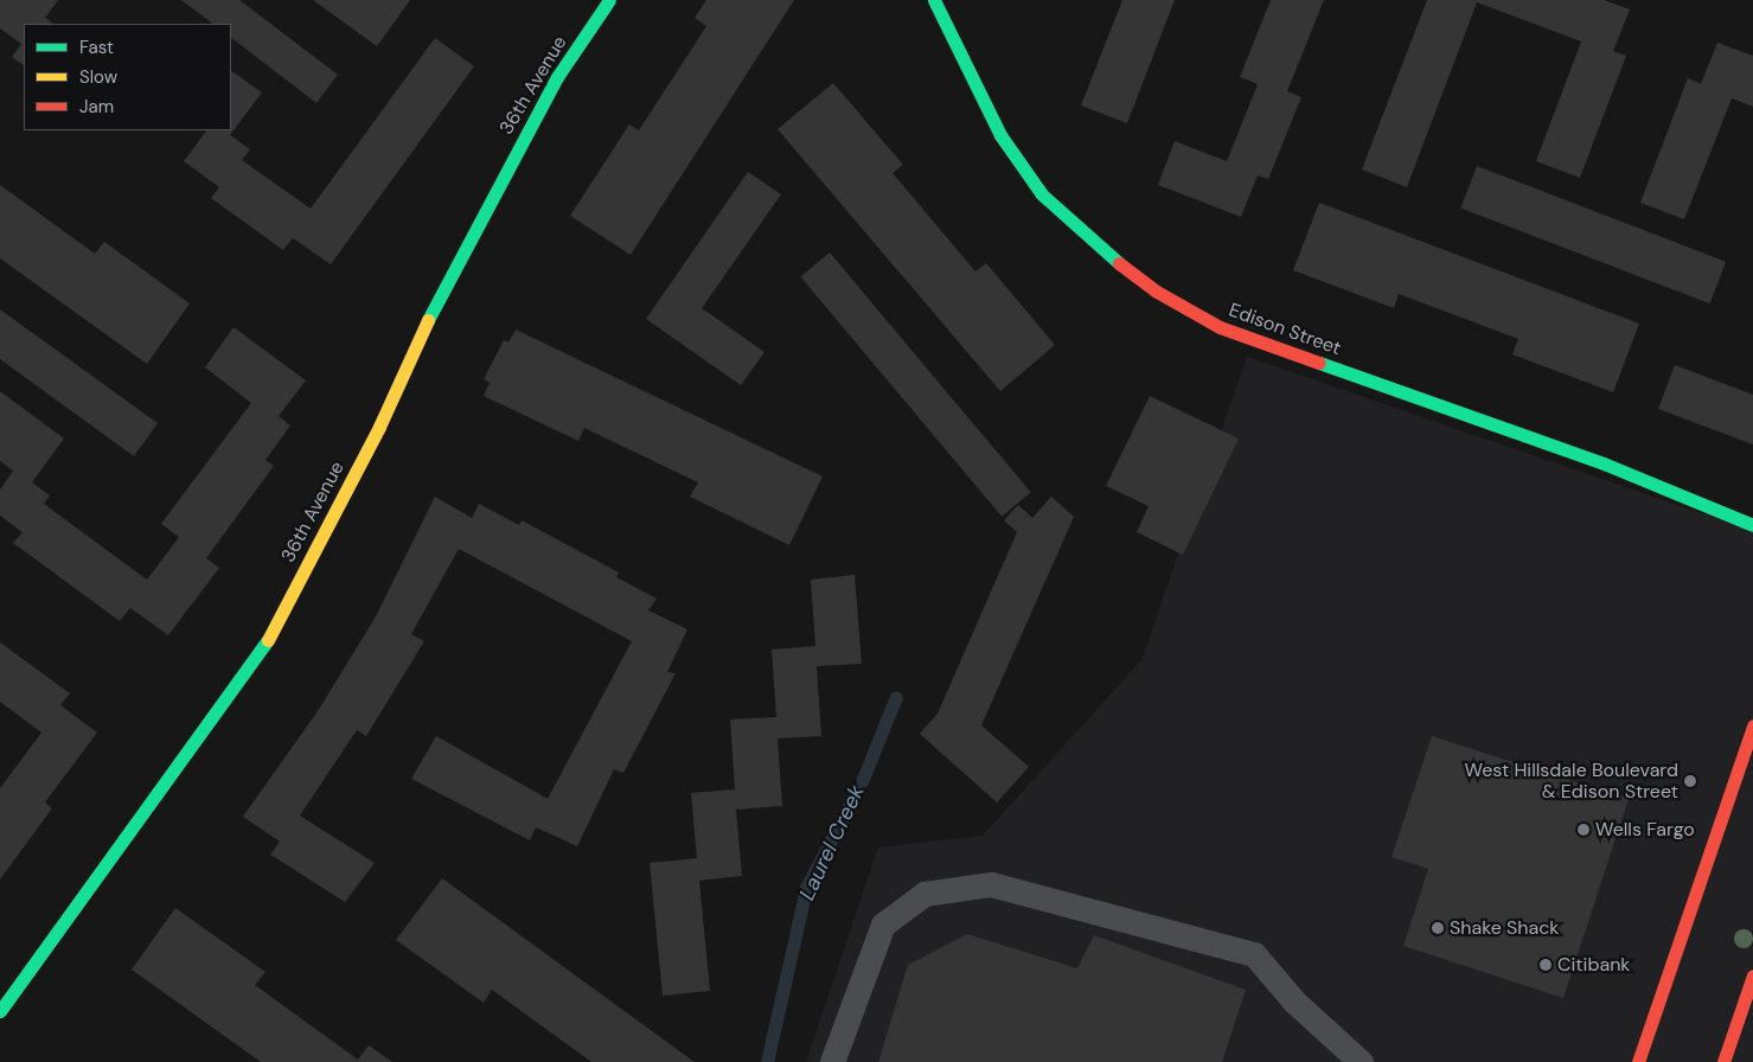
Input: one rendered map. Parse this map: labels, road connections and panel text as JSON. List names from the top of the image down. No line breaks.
{"streets":{"street":["36th Avenue","Edison Street"]},"water":["Laurel Creek"],"places":["West Hillsdale Boulevard & Edison Street","Wells Fargo","Shake Shack","Citibank"],"legend":["Fast","Slow","Jam"]}
